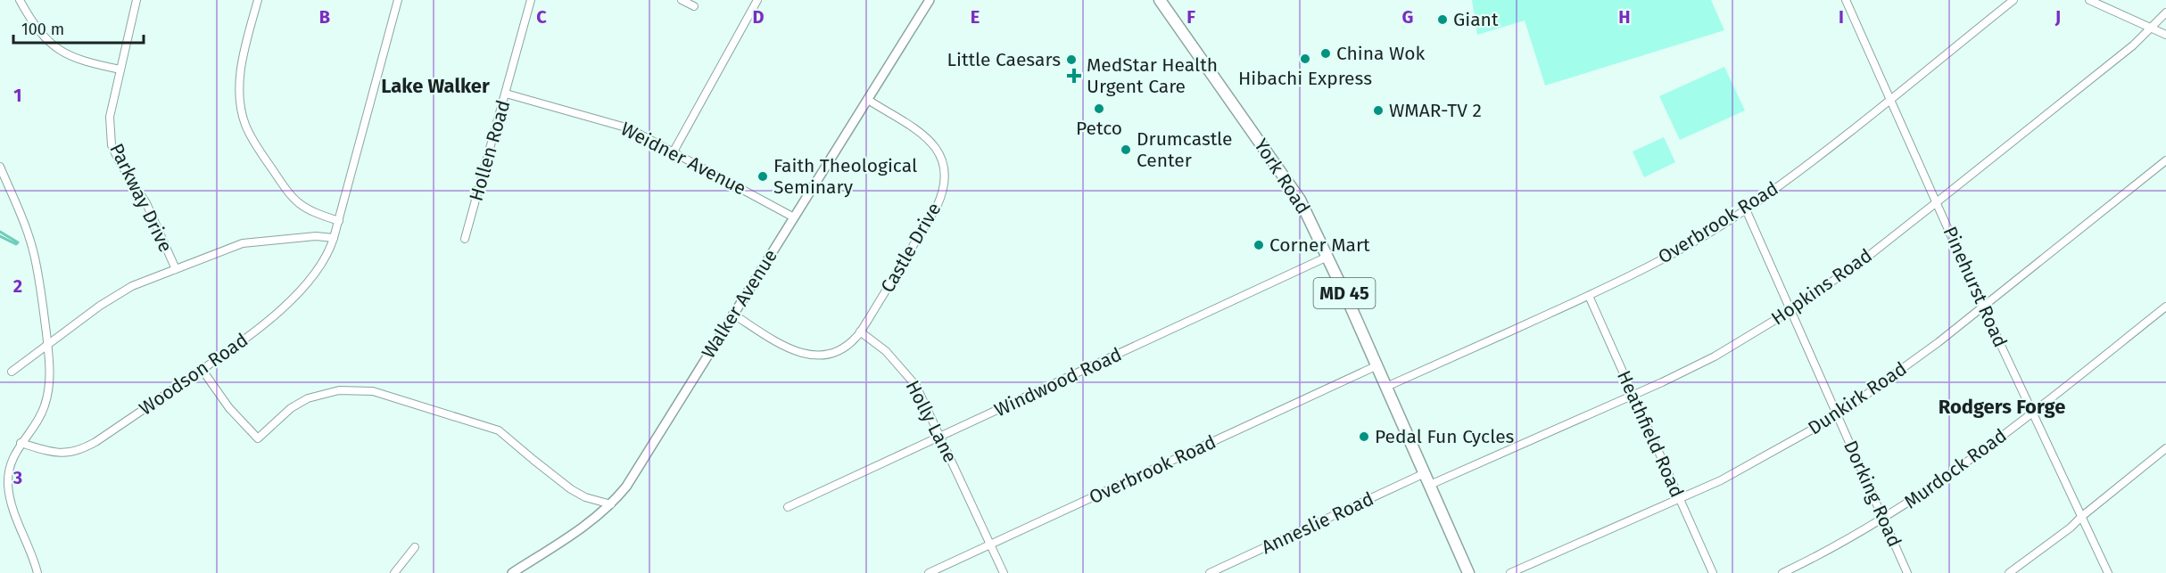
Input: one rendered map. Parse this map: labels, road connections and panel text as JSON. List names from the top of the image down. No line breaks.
{"streets":{"main road":["York Road","MD 45"],"street":["Hollen Road","Weidner Avenue","Parkway Drive","Overbrook Road","Castle Drive","Hopkins Road","Pinehurst Road","Walker Avenue","Woodson Road","Windwood Road","Dunkirk Road","Holly Lane","Heathfield Road","Murdock Road","Dorking Road","Anneslie Road"]},"crossings":[["Hollen Road","Weidner Avenue"],["Weidner Avenue","Walker Avenue"],["York Road","Overbrook Road"],["York Road","Hopkins Road"],["York Road","Windwood Road"],["York Road","Anneslie Road"],["Overbrook Road","Pinehurst Road"],["Overbrook Road","Holly Lane"],["Overbrook Road","Heathfield Road"],["Overbrook Road","Dorking Road"],["Castle Drive","Walker Avenue"],["Castle Drive","Holly Lane"],["Hopkins Road","Pinehurst Road"],["Hopkins Road","Heathfield Road"],["Hopkins Road","Dorking Road"],["Pinehurst Road","Dunkirk Road"],["Pinehurst Road","Murdock Road"],["Windwood Road","Holly Lane"],["Dunkirk Road","Heathfield Road"],["Dunkirk Road","Dorking Road"],["Murdock Road","Dorking Road"]],"districts":["Lake Walker","Rodgers Forge"],"places":{"other":["Giant","China Wok","Hibachi Express","Little Caesars","Petco","WMAR-TV 2","Drumcastle Center","Faith Theological Seminary","Corner Mart","Pedal Fun Cycles"],"health":["MedStar Health Urgent Care"]},"scale_bar":"100 m","grid":{"columns":["B","C","D","E","F","G","H","I","J"],"rows":["1","2","3"]}}
